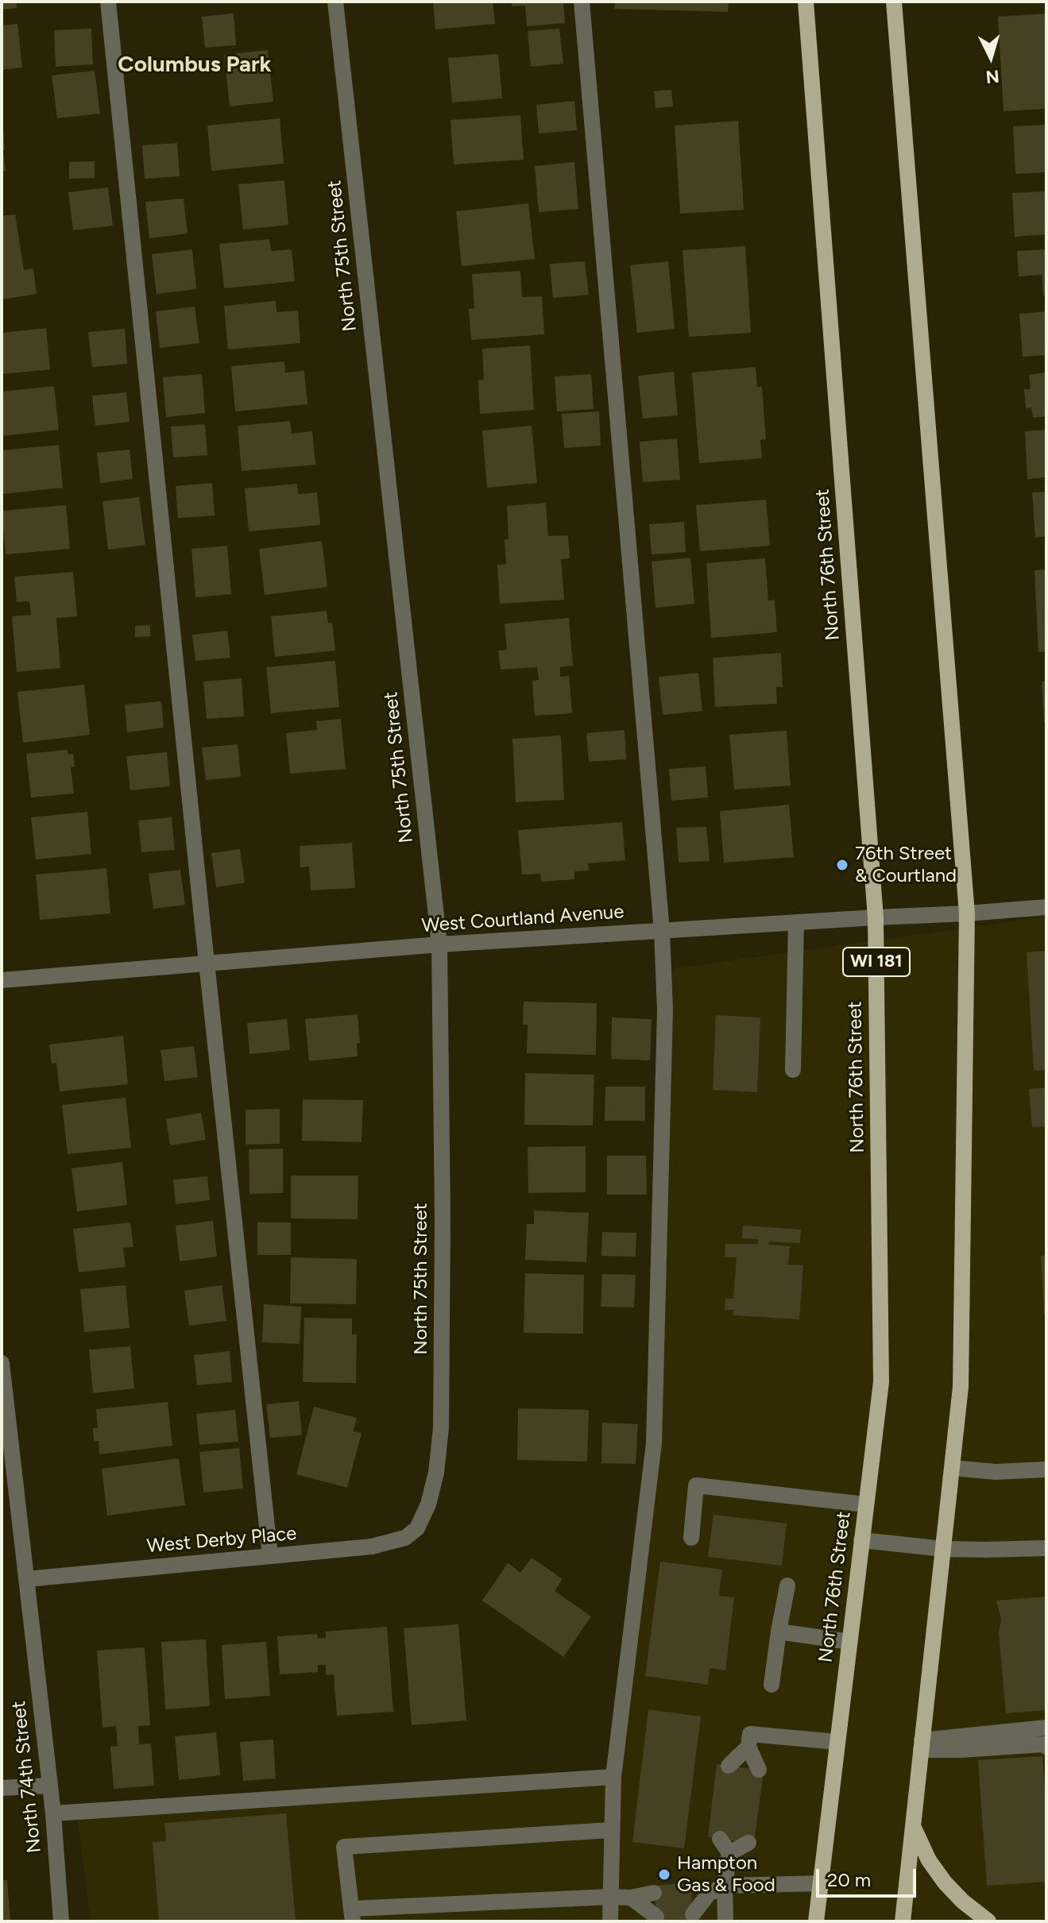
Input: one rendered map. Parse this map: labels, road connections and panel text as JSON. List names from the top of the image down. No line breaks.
{"streets":{"main road":["North 76th Street","WI 181"],"street":["North 75th Street","West Courtland Avenue","West Derby Place","North 74th Street"]},"crossings":[["North 75th Street","West Courtland Avenue"],["North 75th Street","West Derby Place"],["North 76th Street","West Courtland Avenue"],["West Derby Place","North 74th Street"]],"districts":["Columbus Park"],"places":["76th Street & Courtland","Hampton Gas & Food"],"scale_bar":"20 m","north":"bottom"}
